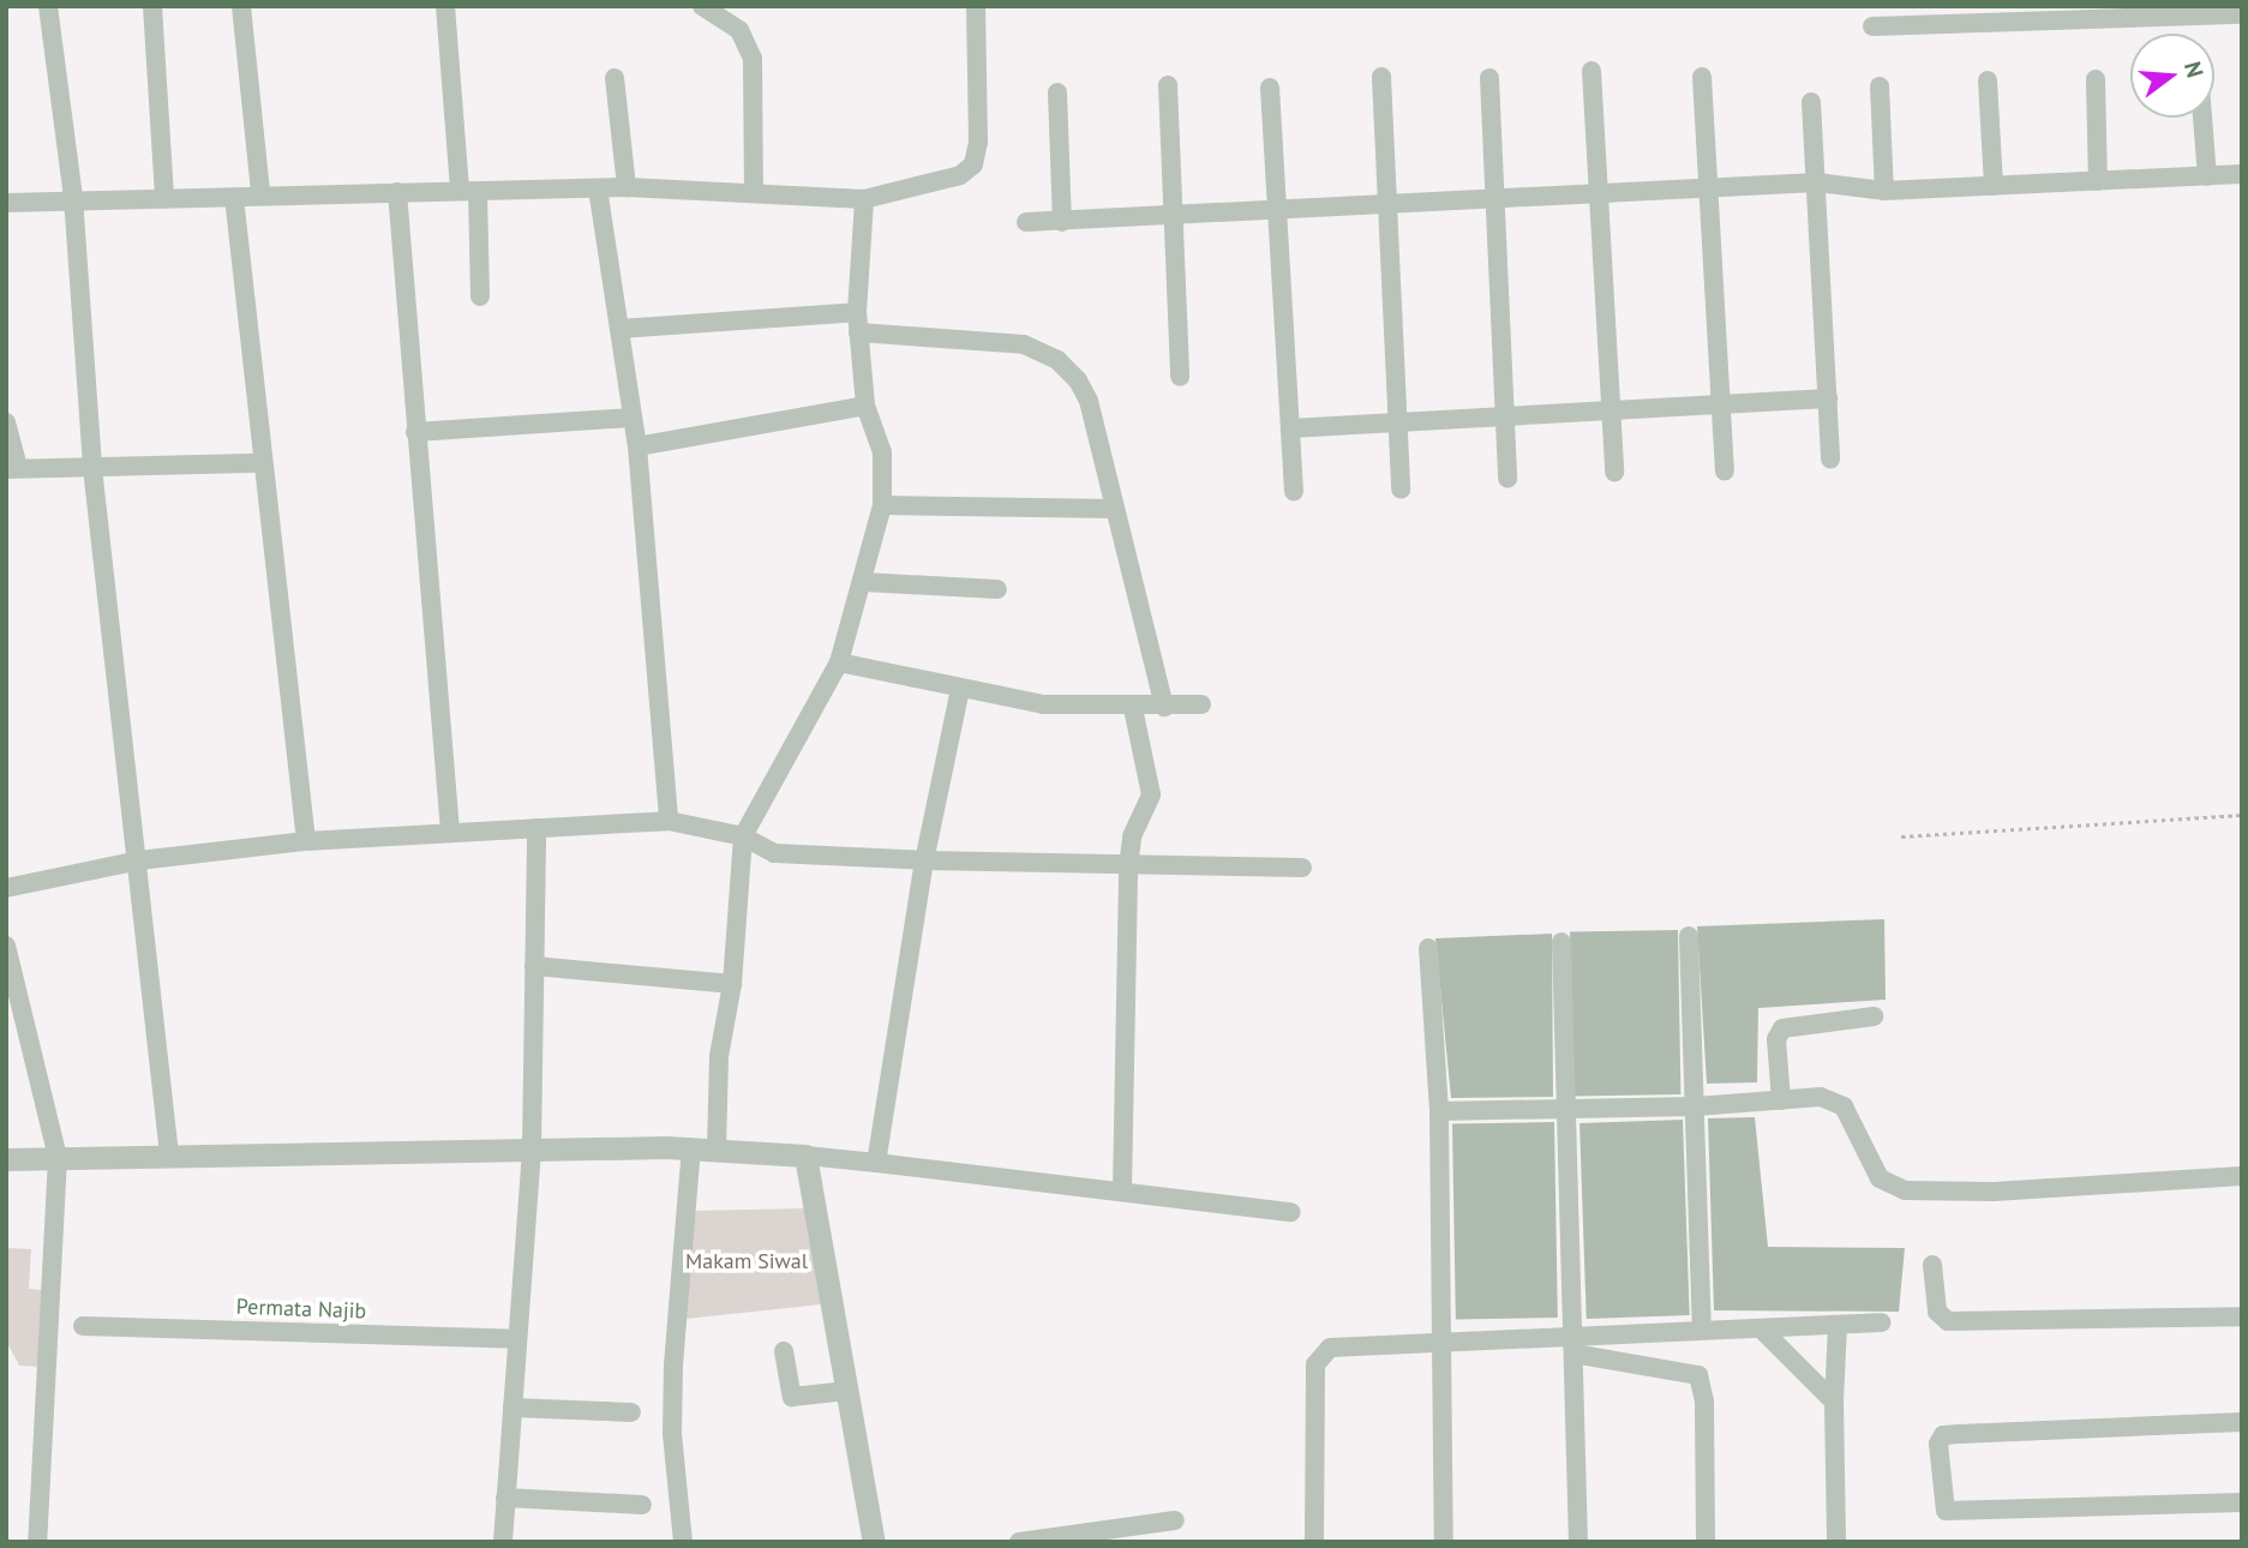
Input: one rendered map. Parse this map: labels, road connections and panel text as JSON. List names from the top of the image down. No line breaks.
{"streets":{"street":["Permata Najib"]},"parks":["Makam Siwal"],"north":"right"}
